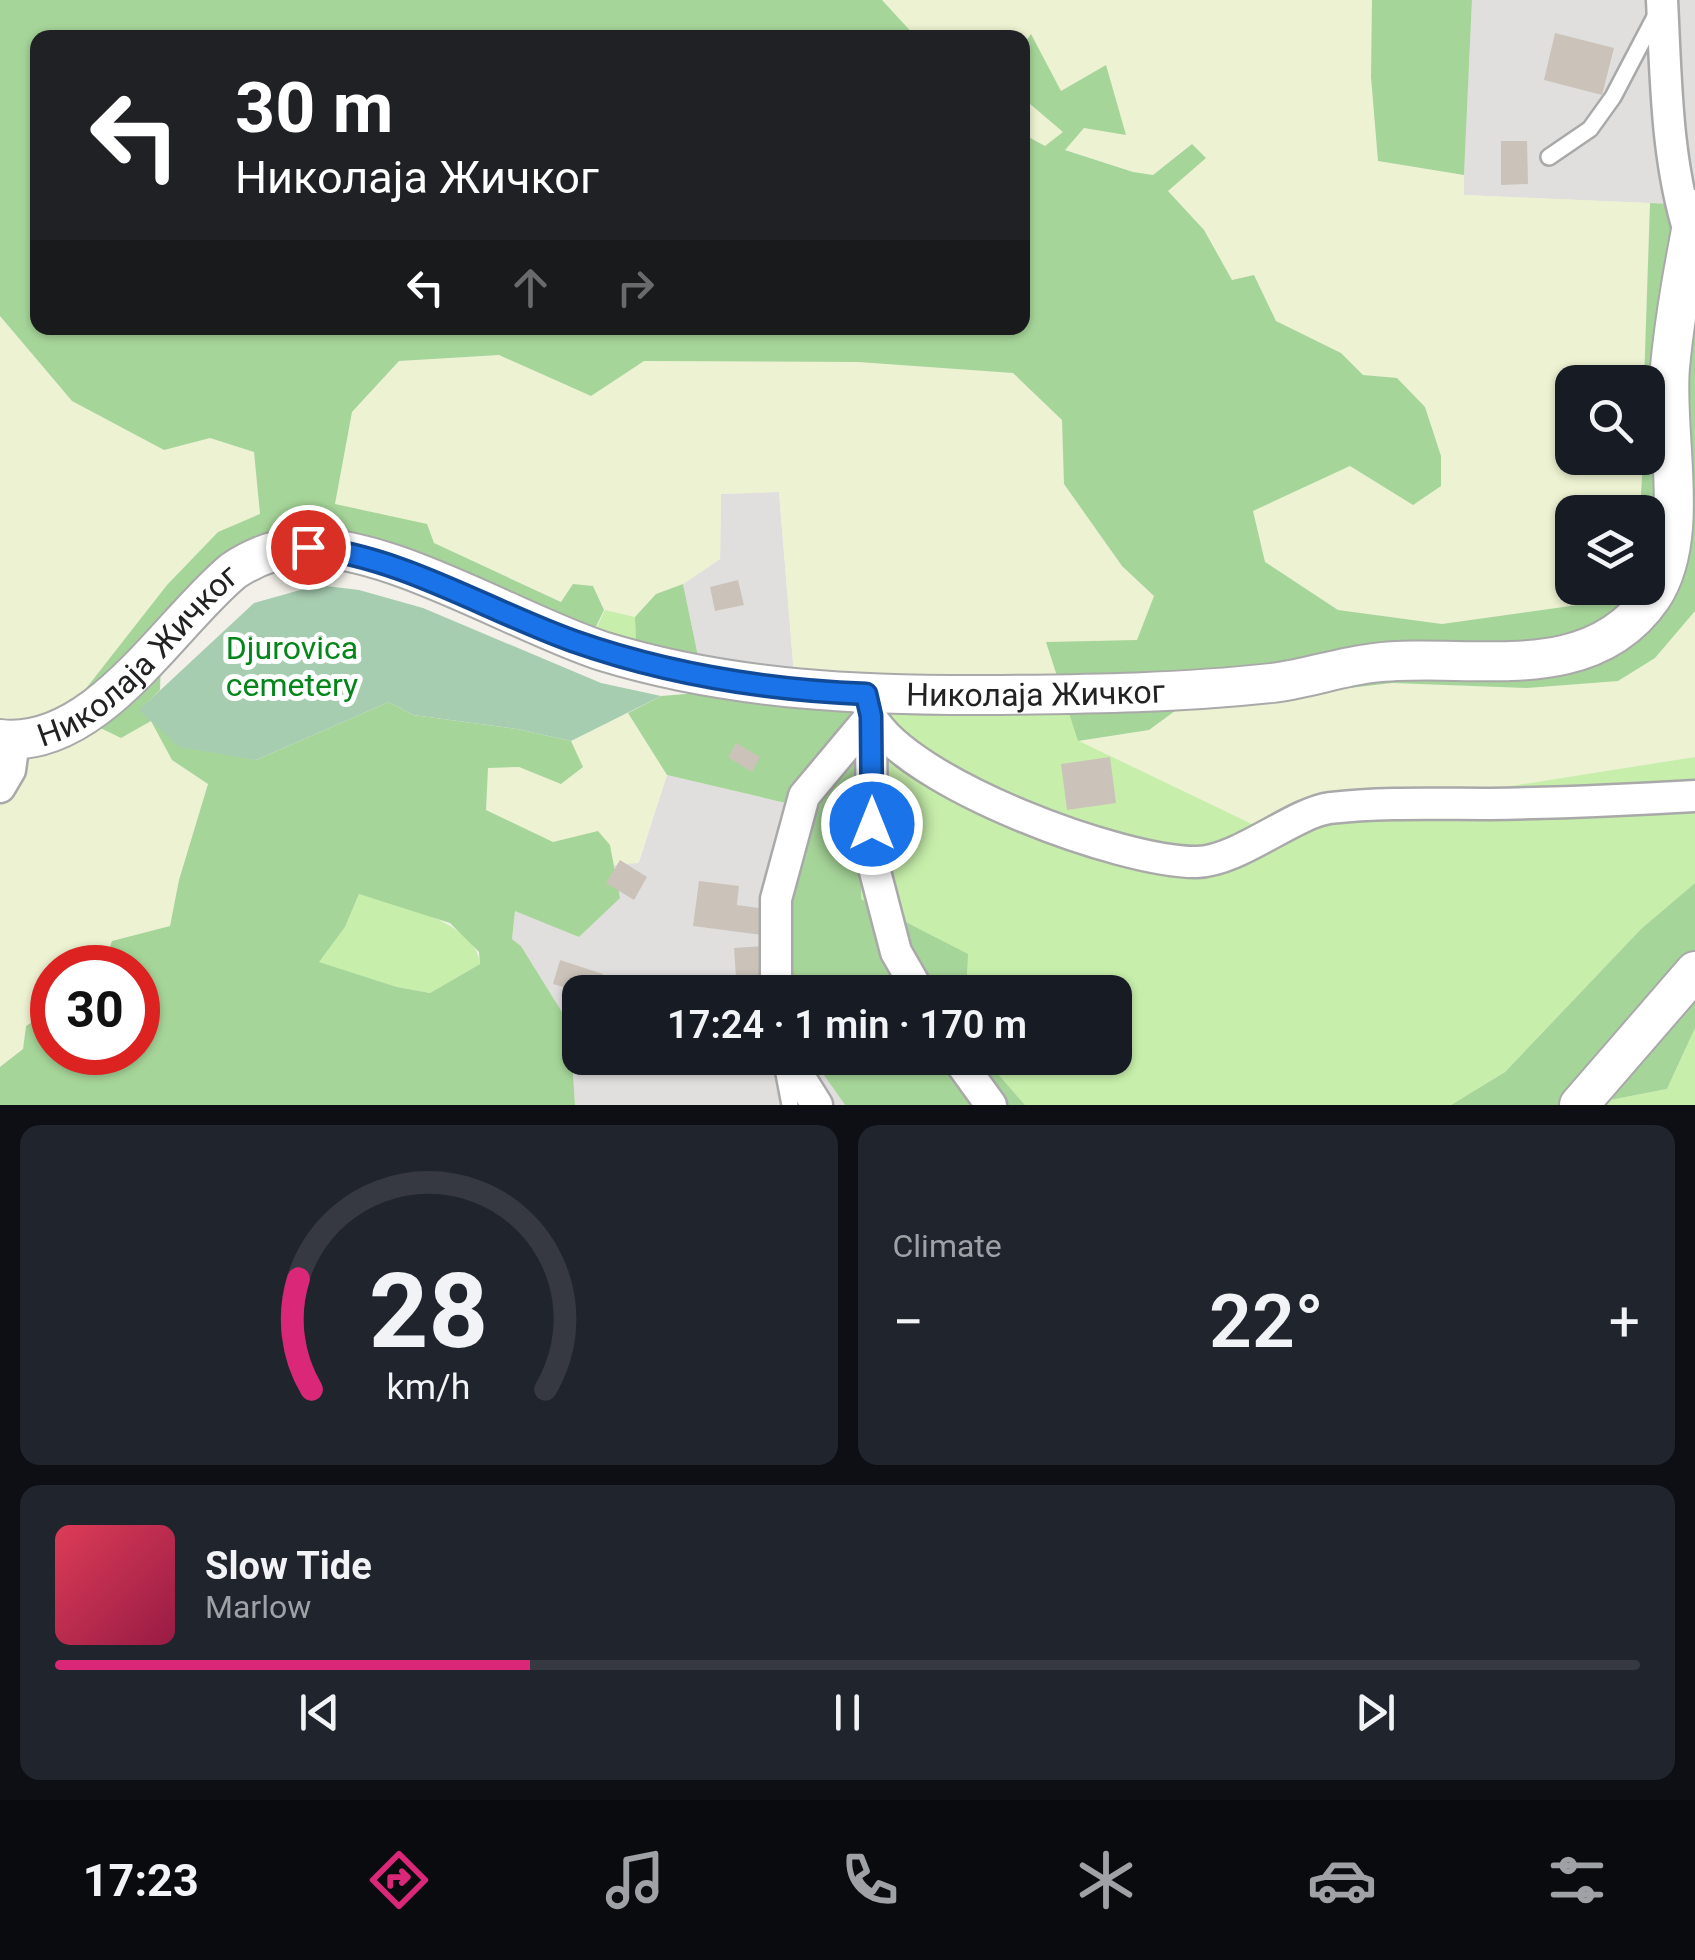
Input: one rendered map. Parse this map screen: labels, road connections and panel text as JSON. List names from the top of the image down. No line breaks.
{"streets":{"street":["Николаја Жичког"]},"parks":["Djurovica cemetery"],"page":{"turn":["30 m","Николаја Жичког"],"limit":"30","trip":"17:24 · 1 min · 170 m","tile":"Climate","heat":["−","22°","+"],"song":["Slow Tide","Marlow"],"tabs":"17:23","gauge":["28","km/h"]}}
